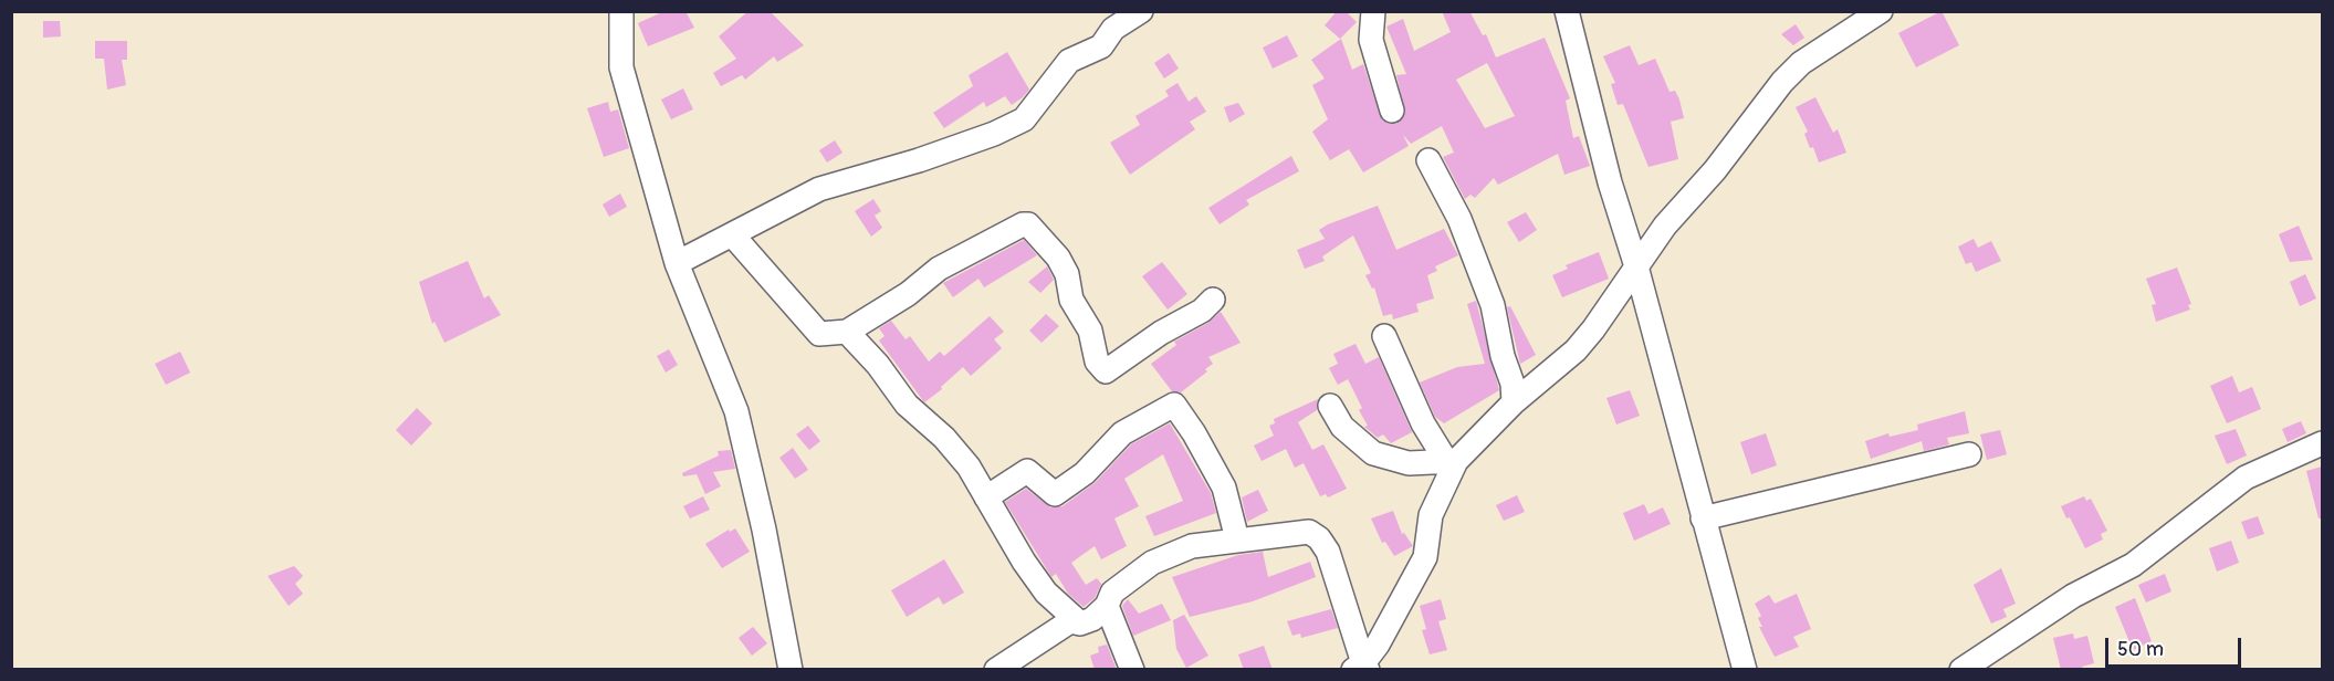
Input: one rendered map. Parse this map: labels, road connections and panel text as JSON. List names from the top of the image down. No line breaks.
{"scale_bar":"50 m"}
